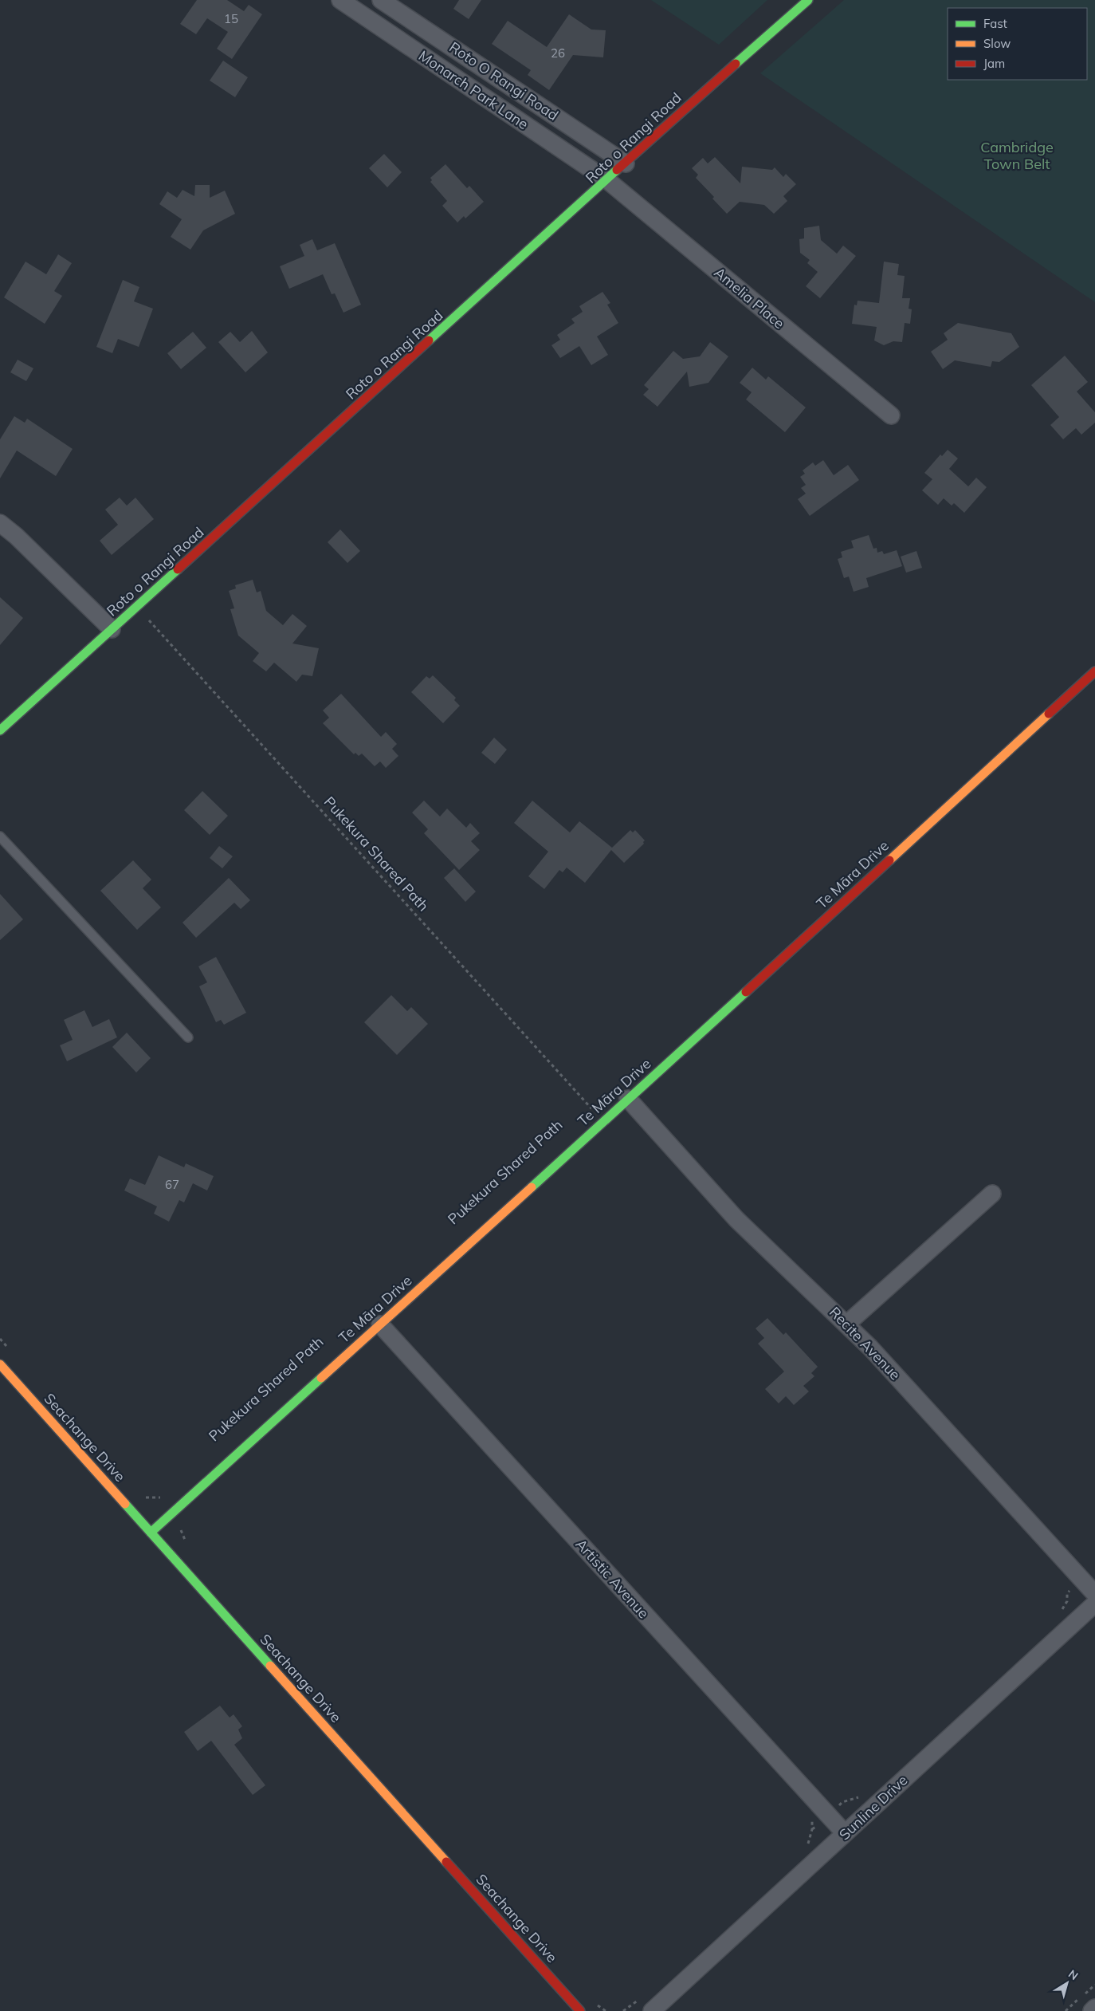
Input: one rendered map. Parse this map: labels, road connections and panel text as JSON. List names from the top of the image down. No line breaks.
{"streets":{"street":["Roto O Rangi Road","Monarch Park Lane","Roto o Rangi Road","Amelia Place","Te Māra Drive","Recite Avenue","Seachange Drive","Artistic Avenue","Sunline Drive"],"path":["Pukekura Shared Path"]},"crossings":[["Roto O Rangi Road","Roto o Rangi Road"],["Monarch Park Lane","Roto o Rangi Road"],["Monarch Park Lane","Amelia Place"],["Roto o Rangi Road","Amelia Place"],["Te Māra Drive","Recite Avenue"],["Te Māra Drive","Seachange Drive"],["Te Māra Drive","Artistic Avenue"],["Artistic Avenue","Sunline Drive"]],"parks":["Cambridge Town Belt"],"house_numbers":["15","26","67"],"legend":["Fast","Slow","Jam"],"north":"top right"}
